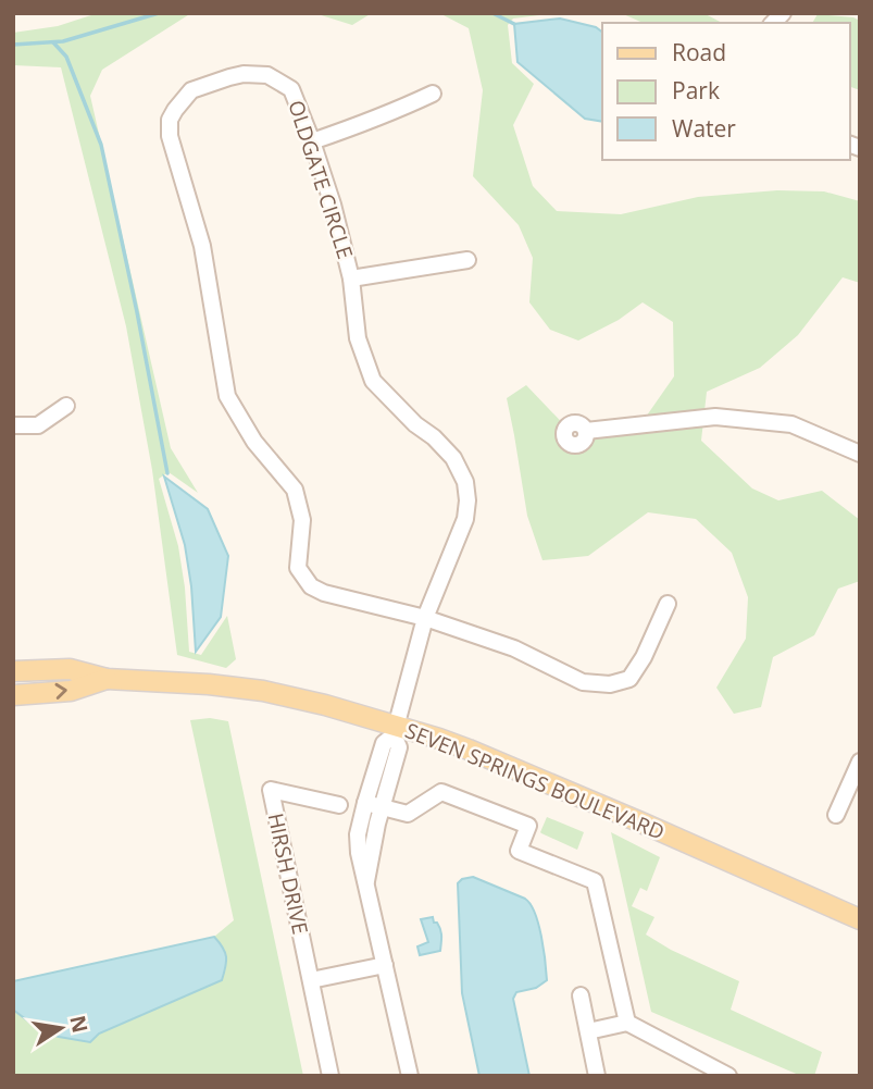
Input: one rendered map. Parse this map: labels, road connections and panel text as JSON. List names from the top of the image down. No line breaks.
{"streets":{"main road":["SEVEN SPRINGS BOULEVARD"],"street":["OLDGATE CIRCLE","HIRSH DRIVE"]},"crossings":[["OLDGATE CIRCLE","SEVEN SPRINGS BOULEVARD"]],"legend":["Road","Park","Water"],"north":"right"}
